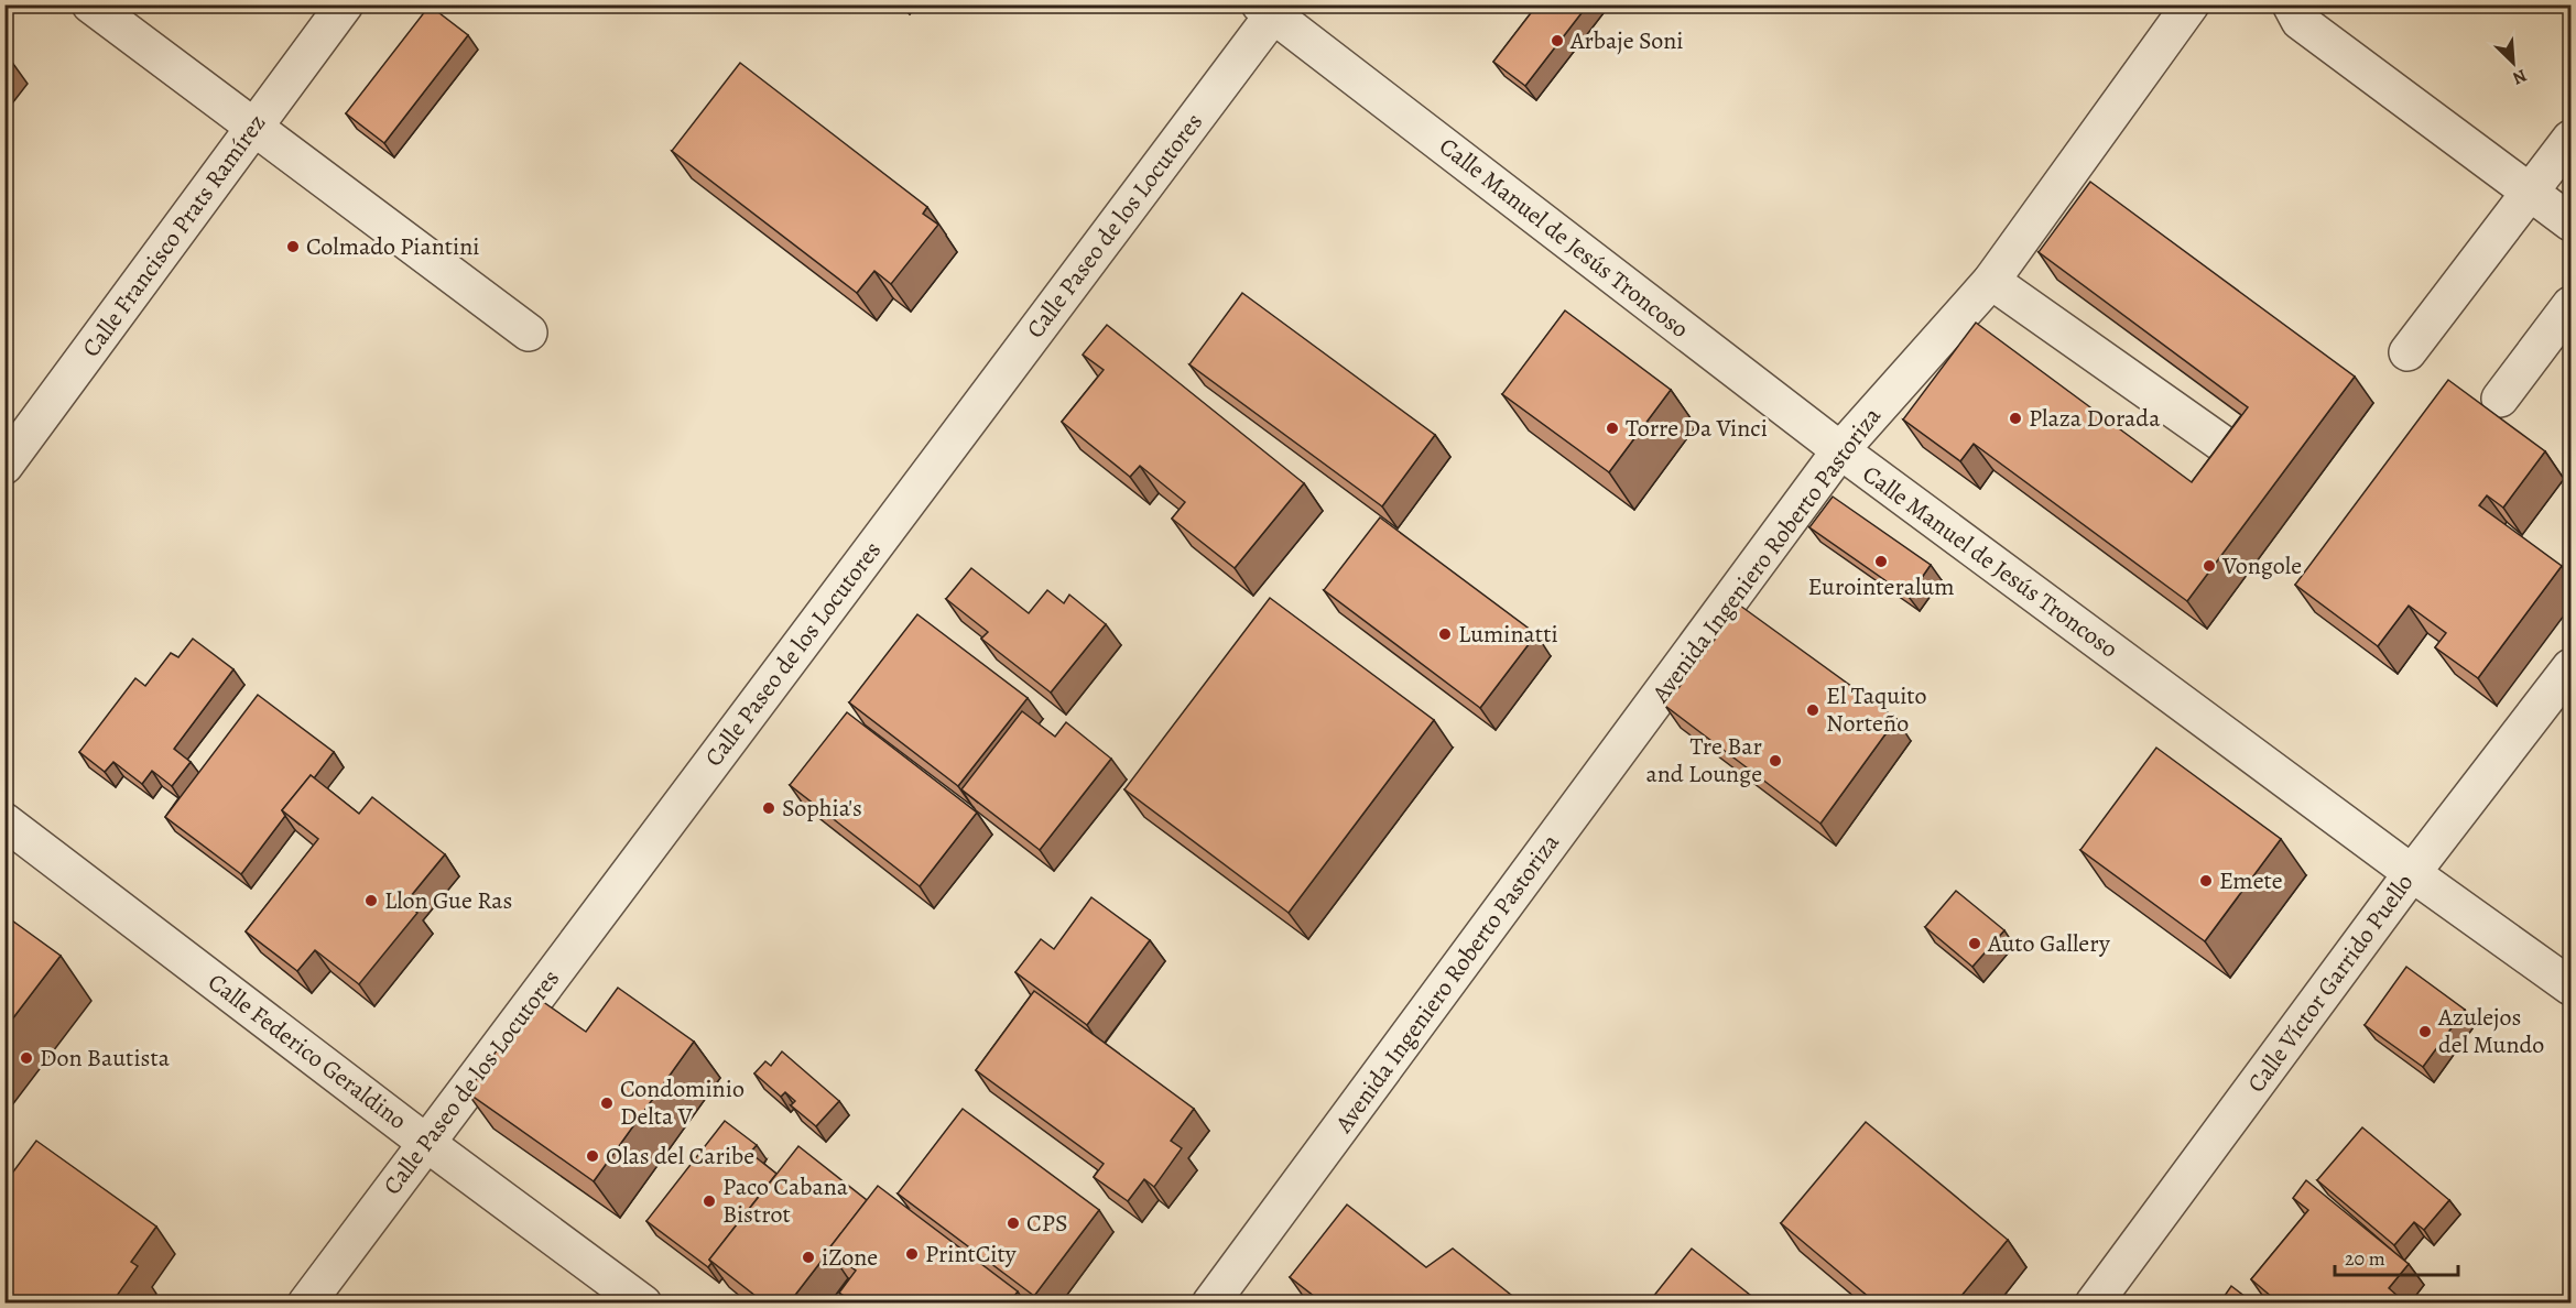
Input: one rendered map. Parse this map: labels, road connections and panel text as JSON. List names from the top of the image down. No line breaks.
{"streets":{"street":["Calle Paseo de los Locutores","Calle Francisco Prats Ramírez","Calle Manuel de Jesús Troncoso","Avenida Ingeniero Roberto Pastoriza","Calle Víctor Garrido Puello","Calle Federico Geraldino"]},"crossings":[["Calle Paseo de los Locutores","Calle Manuel de Jesús Troncoso"],["Calle Paseo de los Locutores","Calle Federico Geraldino"],["Calle Manuel de Jesús Troncoso","Avenida Ingeniero Roberto Pastoriza"],["Calle Manuel de Jesús Troncoso","Calle Víctor Garrido Puello"]],"places":["Arbaje Soni","Colmado Piantini","Plaza Dorada","Torre Da Vinci","Eurointeralum","Vongole","Luminatti","El Taquito Norteño","Tre Bar and Lounge","Sophia's","Emete","Llon Gue Ras","Auto Gallery","Azulejos del Mundo","Don Bautista","Condominio Delta V","Olas del Caribe","Paco Cabana Bistrot","CPS","PrintCity","iZone"],"scale_bar":"20 m","north":"bottom right"}
